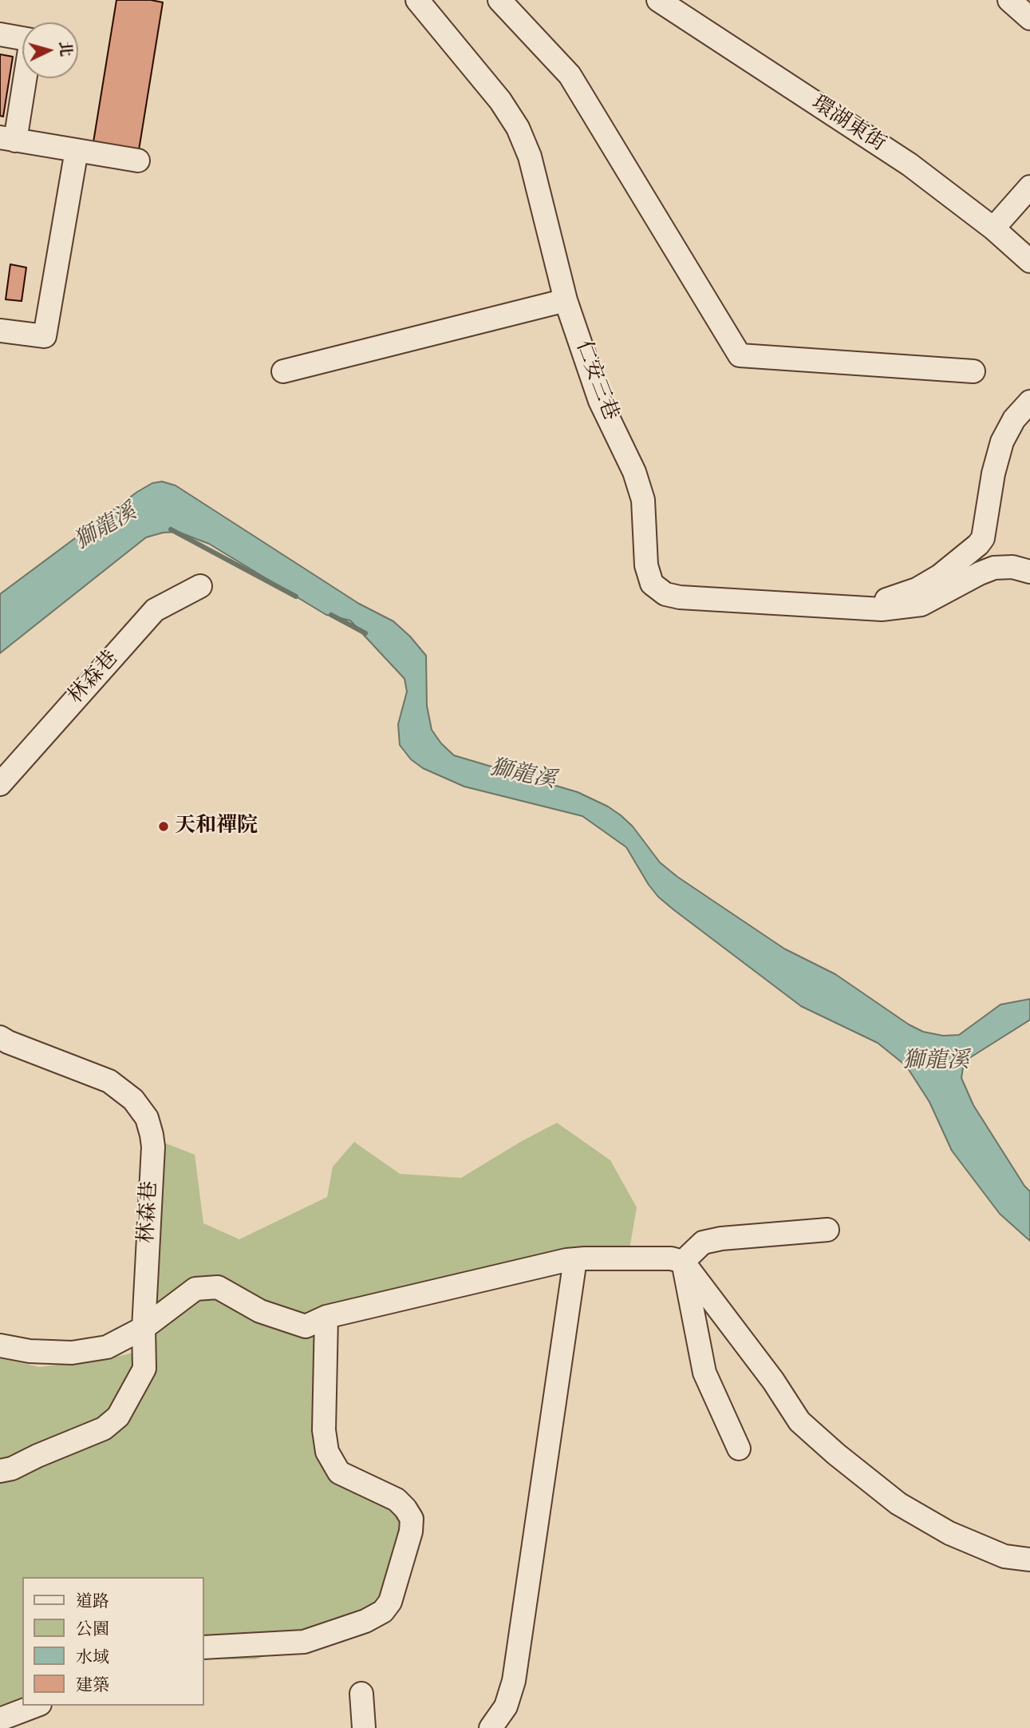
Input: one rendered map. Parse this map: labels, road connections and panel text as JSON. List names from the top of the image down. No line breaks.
{"streets":{"street":["環湖東街","仁安三巷","林森巷"]},"water":["獅龍溪"],"places":["天和禪院"],"legend":["道路","公園","水域","建築"],"north":"right"}
